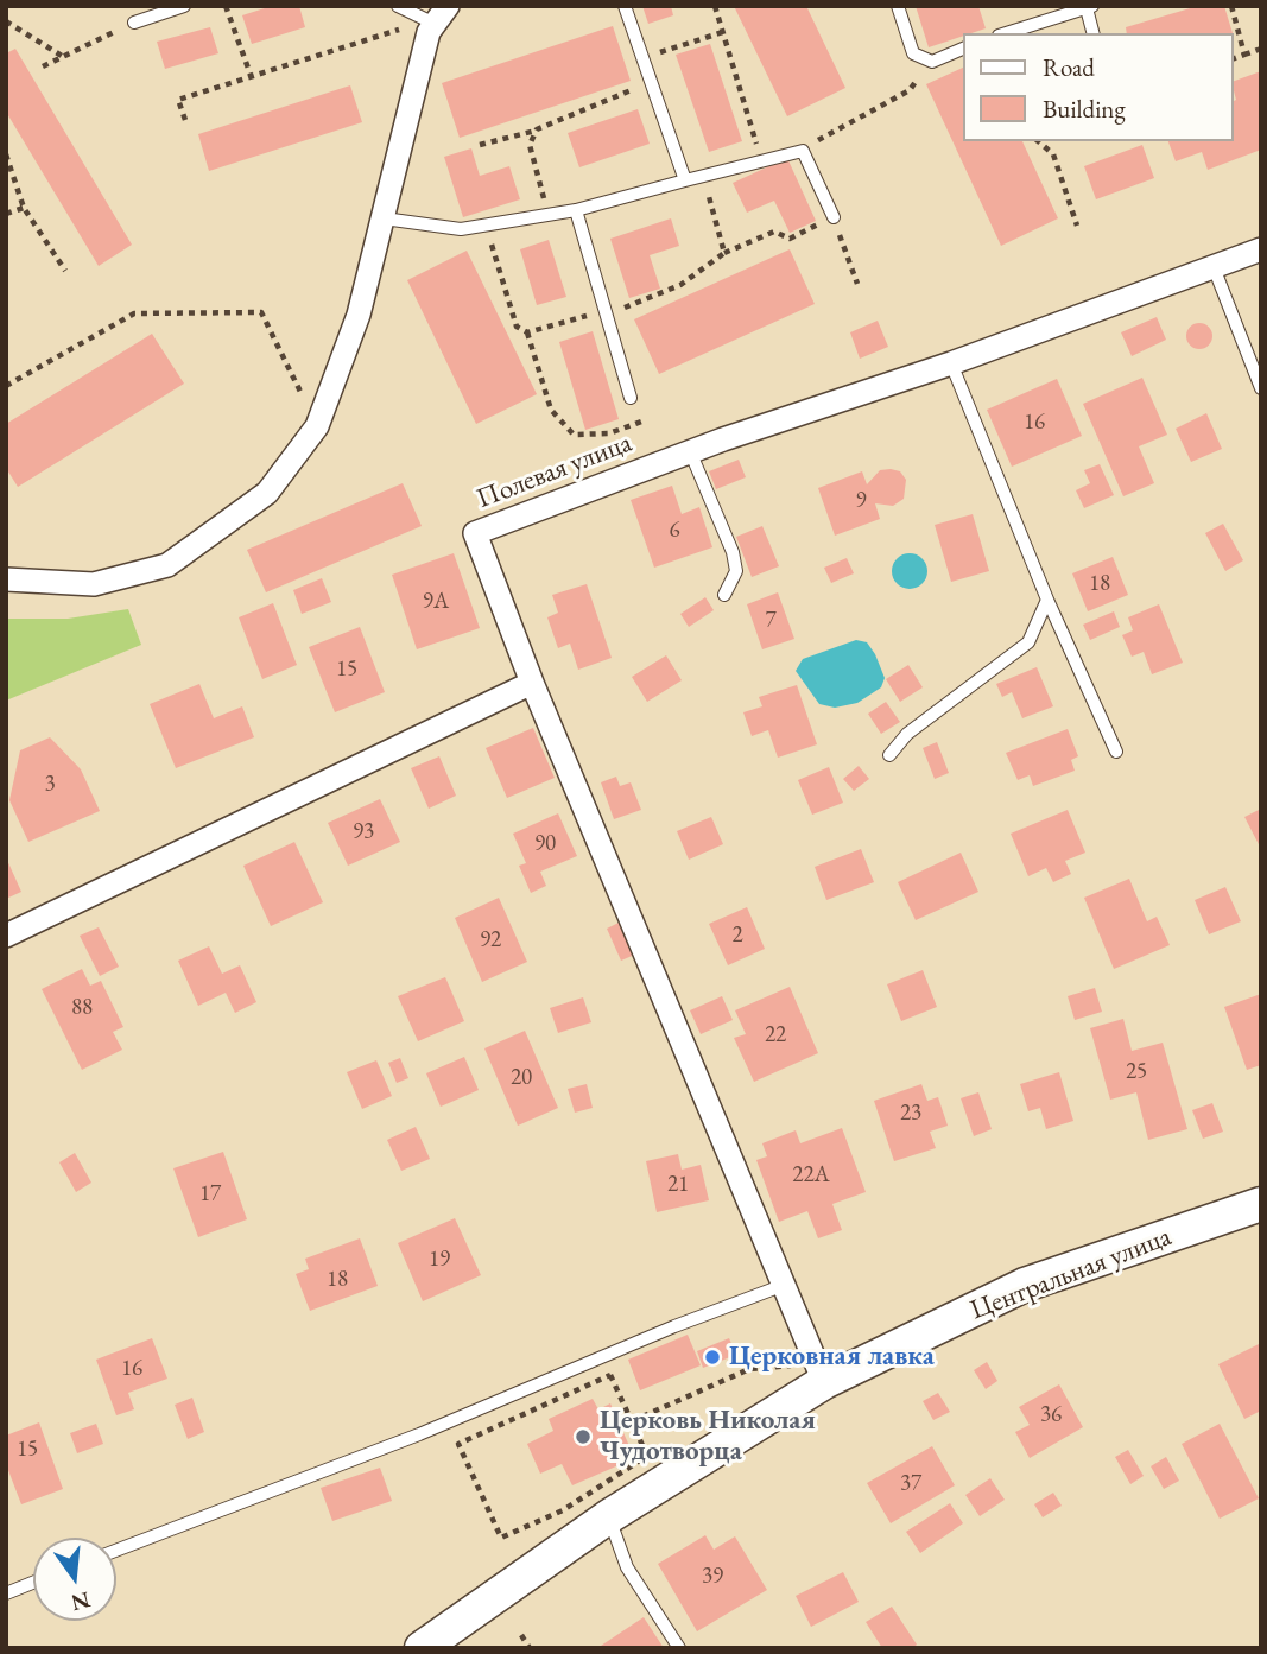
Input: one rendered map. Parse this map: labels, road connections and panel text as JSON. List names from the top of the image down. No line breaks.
{"streets":{"street":["Полевая улица","Центральная улица"]},"places":["Церковная лавка","Церковь Николая Чудотворца"],"house_numbers":["16","9","6","18","9А","7","15","3","93","90","2","92","88","22","25","20","23","22А","21","17","19","18","16","36","15","37","39"],"legend":["Road","Building"],"north":"bottom"}
